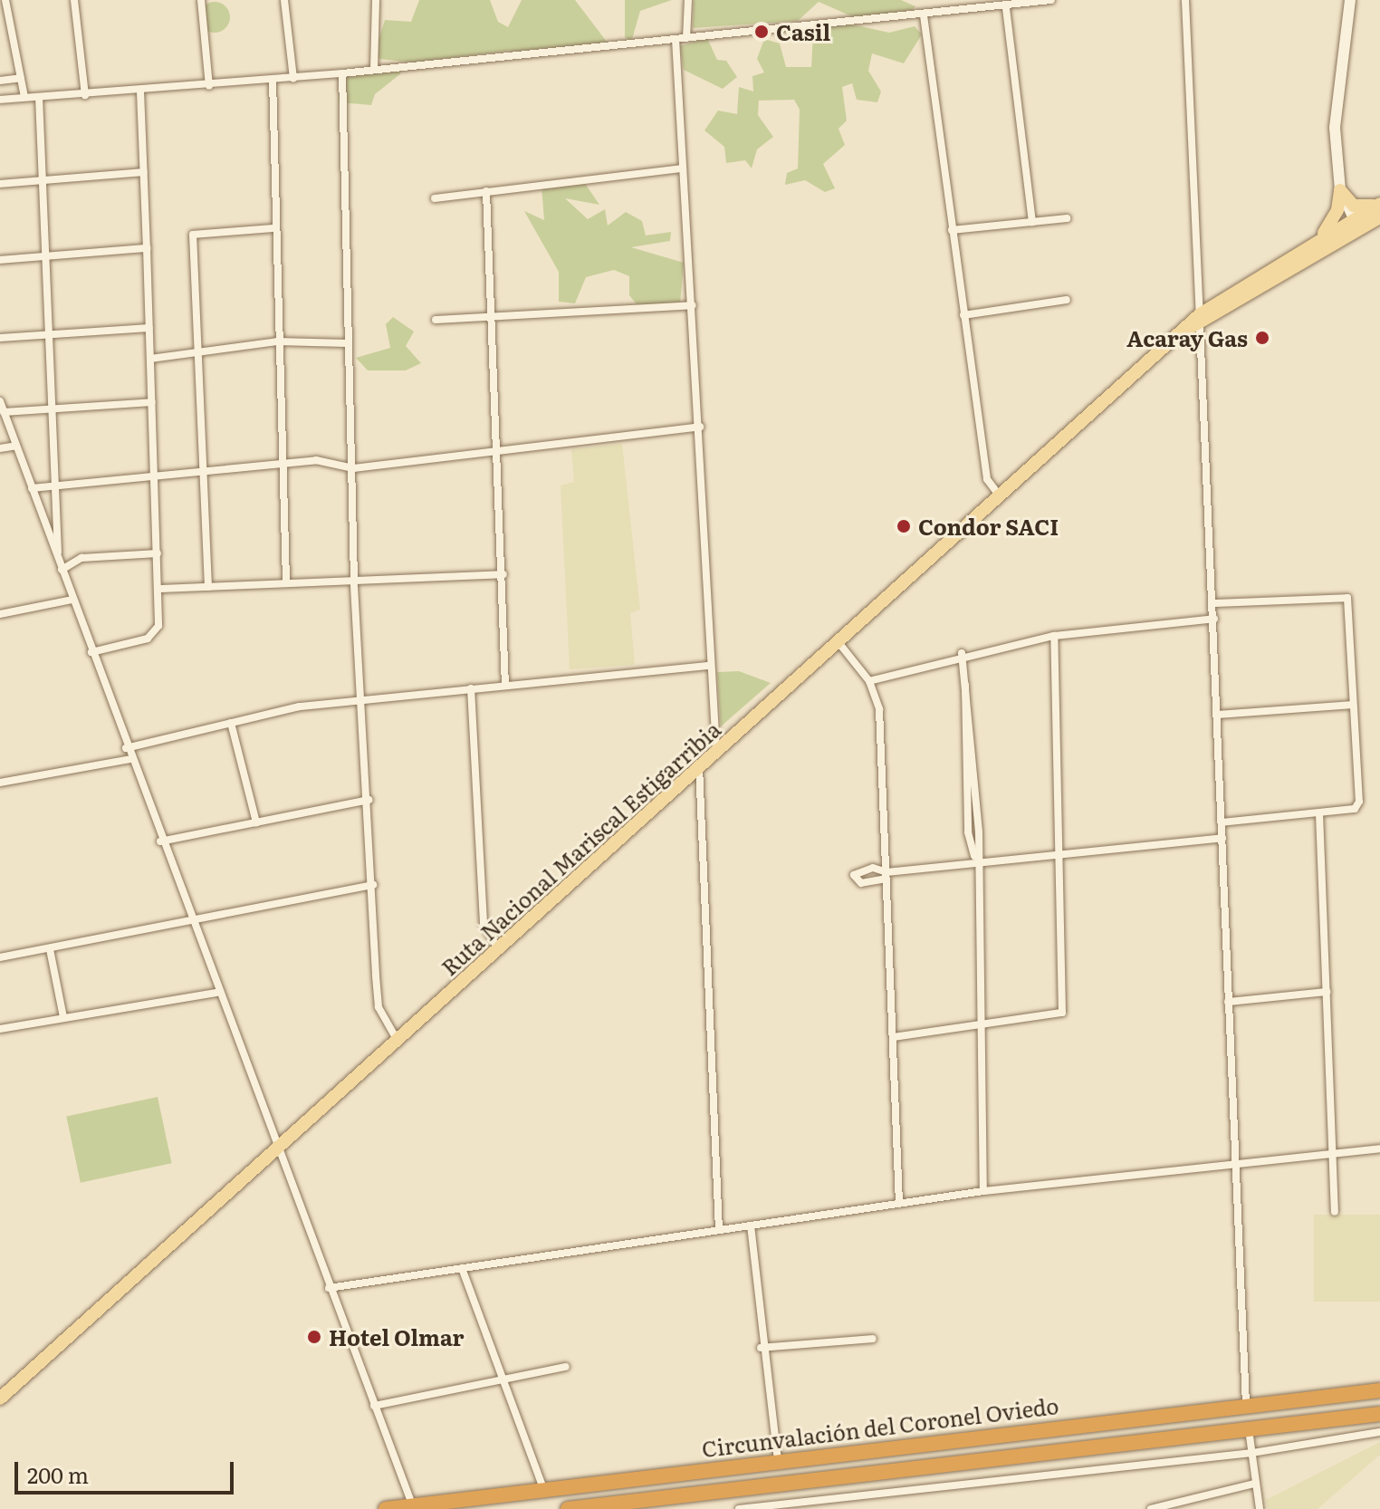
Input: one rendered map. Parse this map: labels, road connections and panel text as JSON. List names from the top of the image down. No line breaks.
{"streets":{"highway":["Circunvalación del Coronel Oviedo"],"main road":["Ruta Nacional Mariscal Estigarribia"]},"places":["Casil","Acaray Gas","Condor SACI","Hotel Olmar"],"scale_bar":"200 m"}
